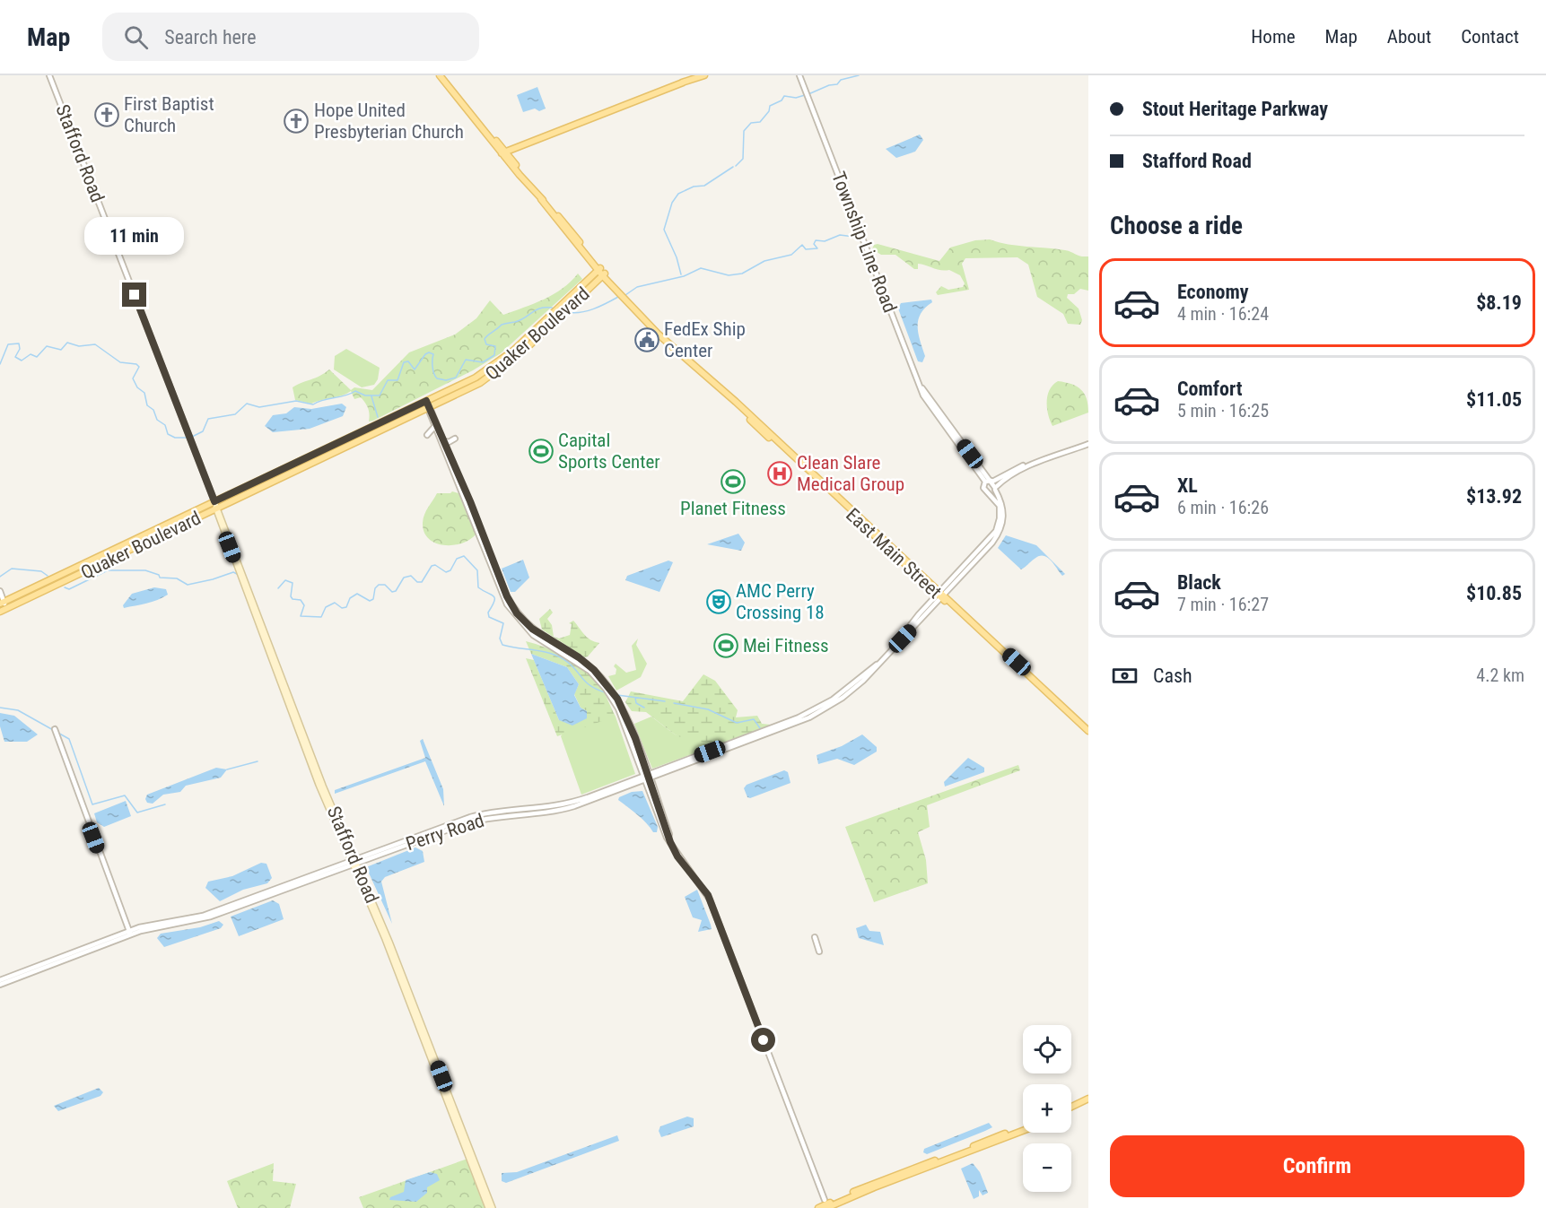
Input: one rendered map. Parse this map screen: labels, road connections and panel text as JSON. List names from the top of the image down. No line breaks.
{"streets":{"main road":["Stafford Road","Quaker Boulevard","East Main Street"],"street":["Township Line Road","Perry Road"]},"crossings":[["Stafford Road","Quaker Boulevard"],["Stafford Road","Perry Road"],["Township Line Road","Perry Road"],["Quaker Boulevard","East Main Street"],["East Main Street","Perry Road"]],"places":{"church":["First Baptist Church","Hope United Presbyterian Church"],"public building":["FedEx Ship Center"],"sports":["Capital Sports Center","Planet Fitness","Mei Fitness"],"hospital":["Clean Slare Medical Group"],"theatre":["AMC Perry Crossing 18"]},"page":{"header":"Map","search":"Search here","nav":["Home","Map","About","Contact"],"banner":["Stout Heritage Parkway","Stafford Road"],"heading":"Choose a ride","bubble":"11 min","list":[{"name":"Economy","note":"4 min · 16:24","value":"$8.19"},{"name":"Comfort","note":"5 min · 16:25","value":"$11.05"},{"name":"XL","note":"6 min · 16:26","value":"$13.92"},{"name":"Black","note":"7 min · 16:27","value":"$10.85"}],"pay":["Cash","4.2 km"],"map_buttons":["+","−"],"buttons":"Confirm"}}
